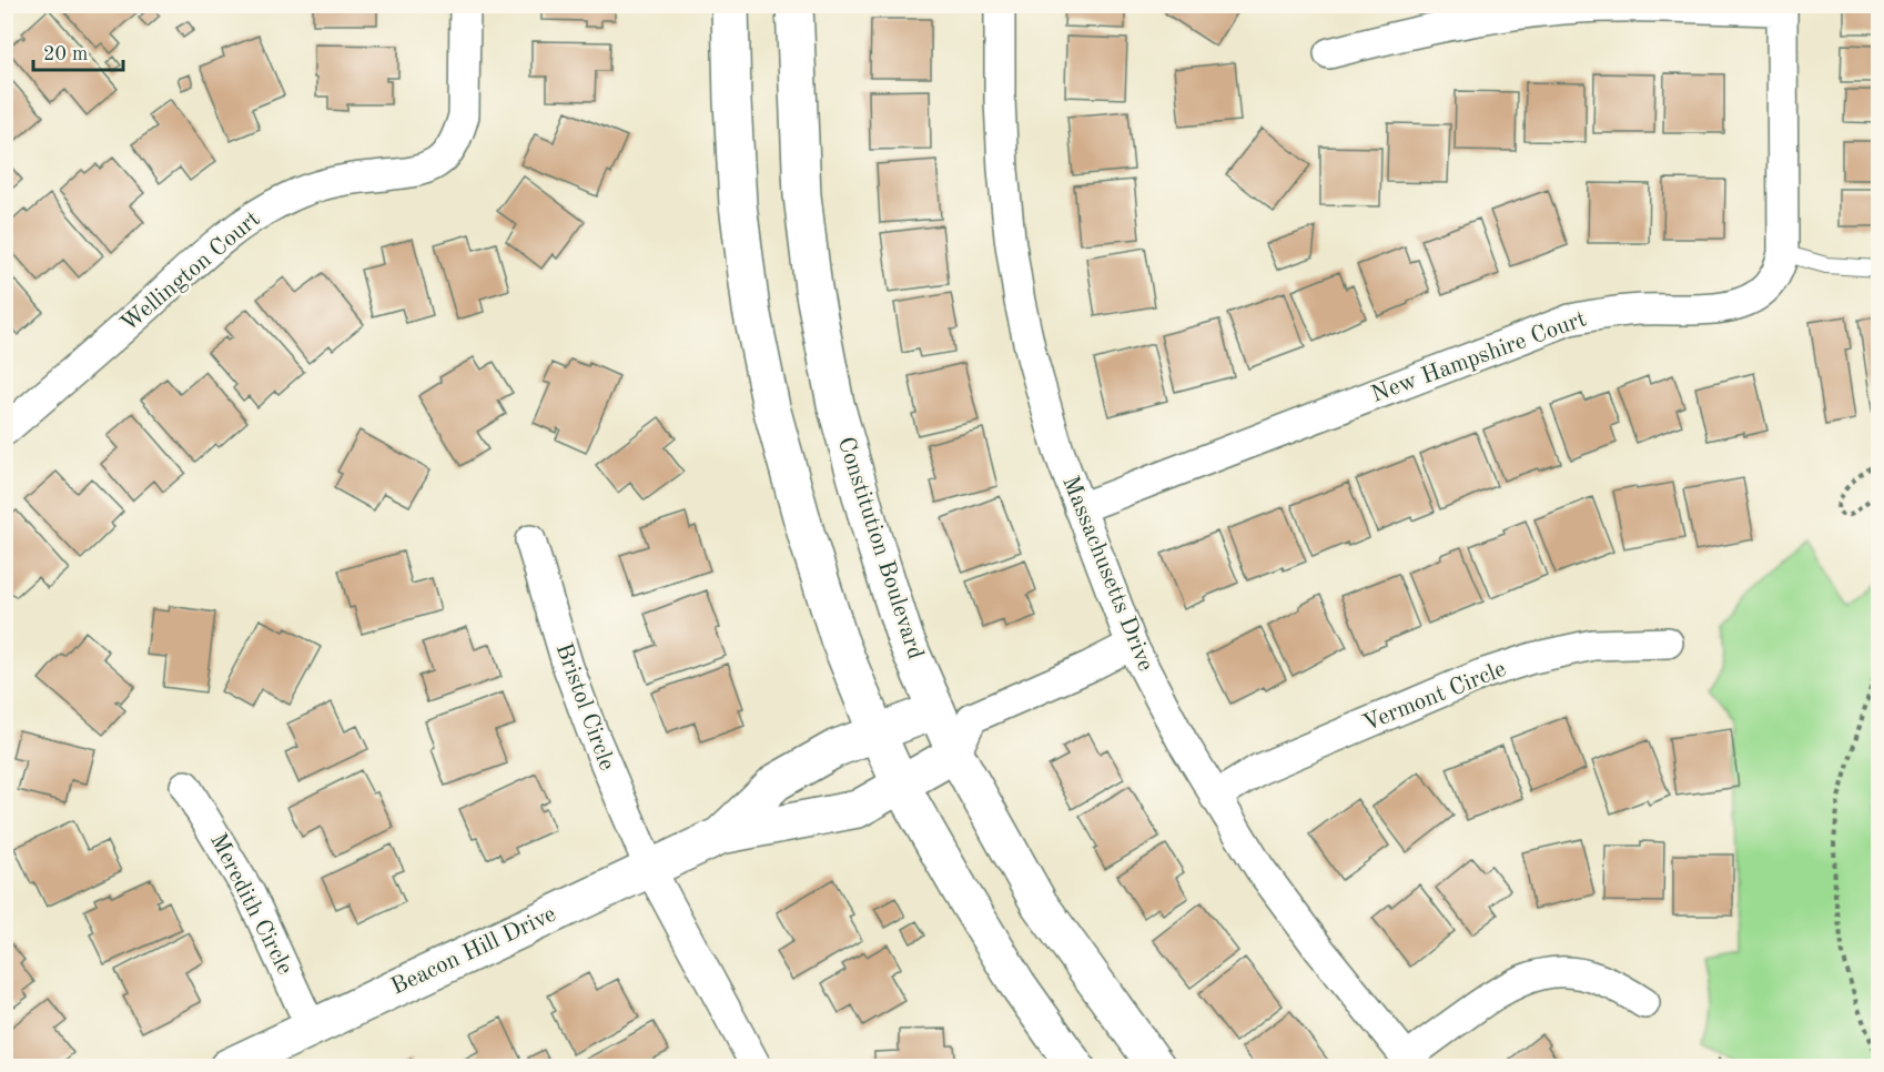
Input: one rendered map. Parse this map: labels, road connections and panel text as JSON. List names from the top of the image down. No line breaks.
{"streets":{"main road":["Constitution Boulevard","Beacon Hill Drive"],"street":["Wellington Court","New Hampshire Court","Massachusetts Drive","Vermont Circle","Bristol Circle","Meredith Circle"]},"crossings":[["New Hampshire Court","Massachusetts Drive"],["Constitution Boulevard","Beacon Hill Drive"],["Massachusetts Drive","Vermont Circle"],["Bristol Circle","Beacon Hill Drive"],["Meredith Circle","Beacon Hill Drive"]],"scale_bar":"20 m"}
